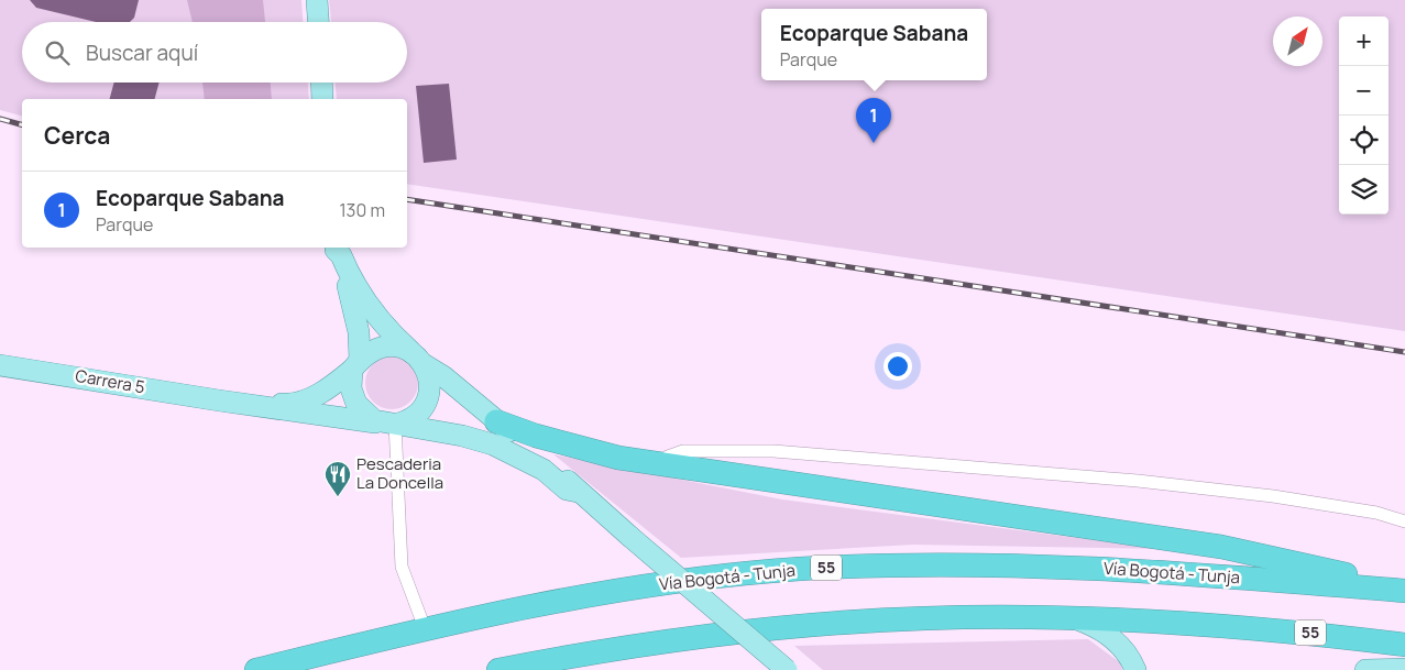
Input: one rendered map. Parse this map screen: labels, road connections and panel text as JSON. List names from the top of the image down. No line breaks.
{"streets":{"highway":["55","Vía Bogotá - Tunja"],"main road":["Carrera 5"]},"places":{"restaurant":["Pescaderia La Doncella"]},"north":"top right","page":{"popup":["Ecoparque Sabana","Parque"],"map_buttons":["+","−"],"search":"Buscar aquí","pins":"1","heading":"Cerca","list":[{"mark":"1","name":"Ecoparque Sabana","note":"Parque","value":"130 m"}]}}
